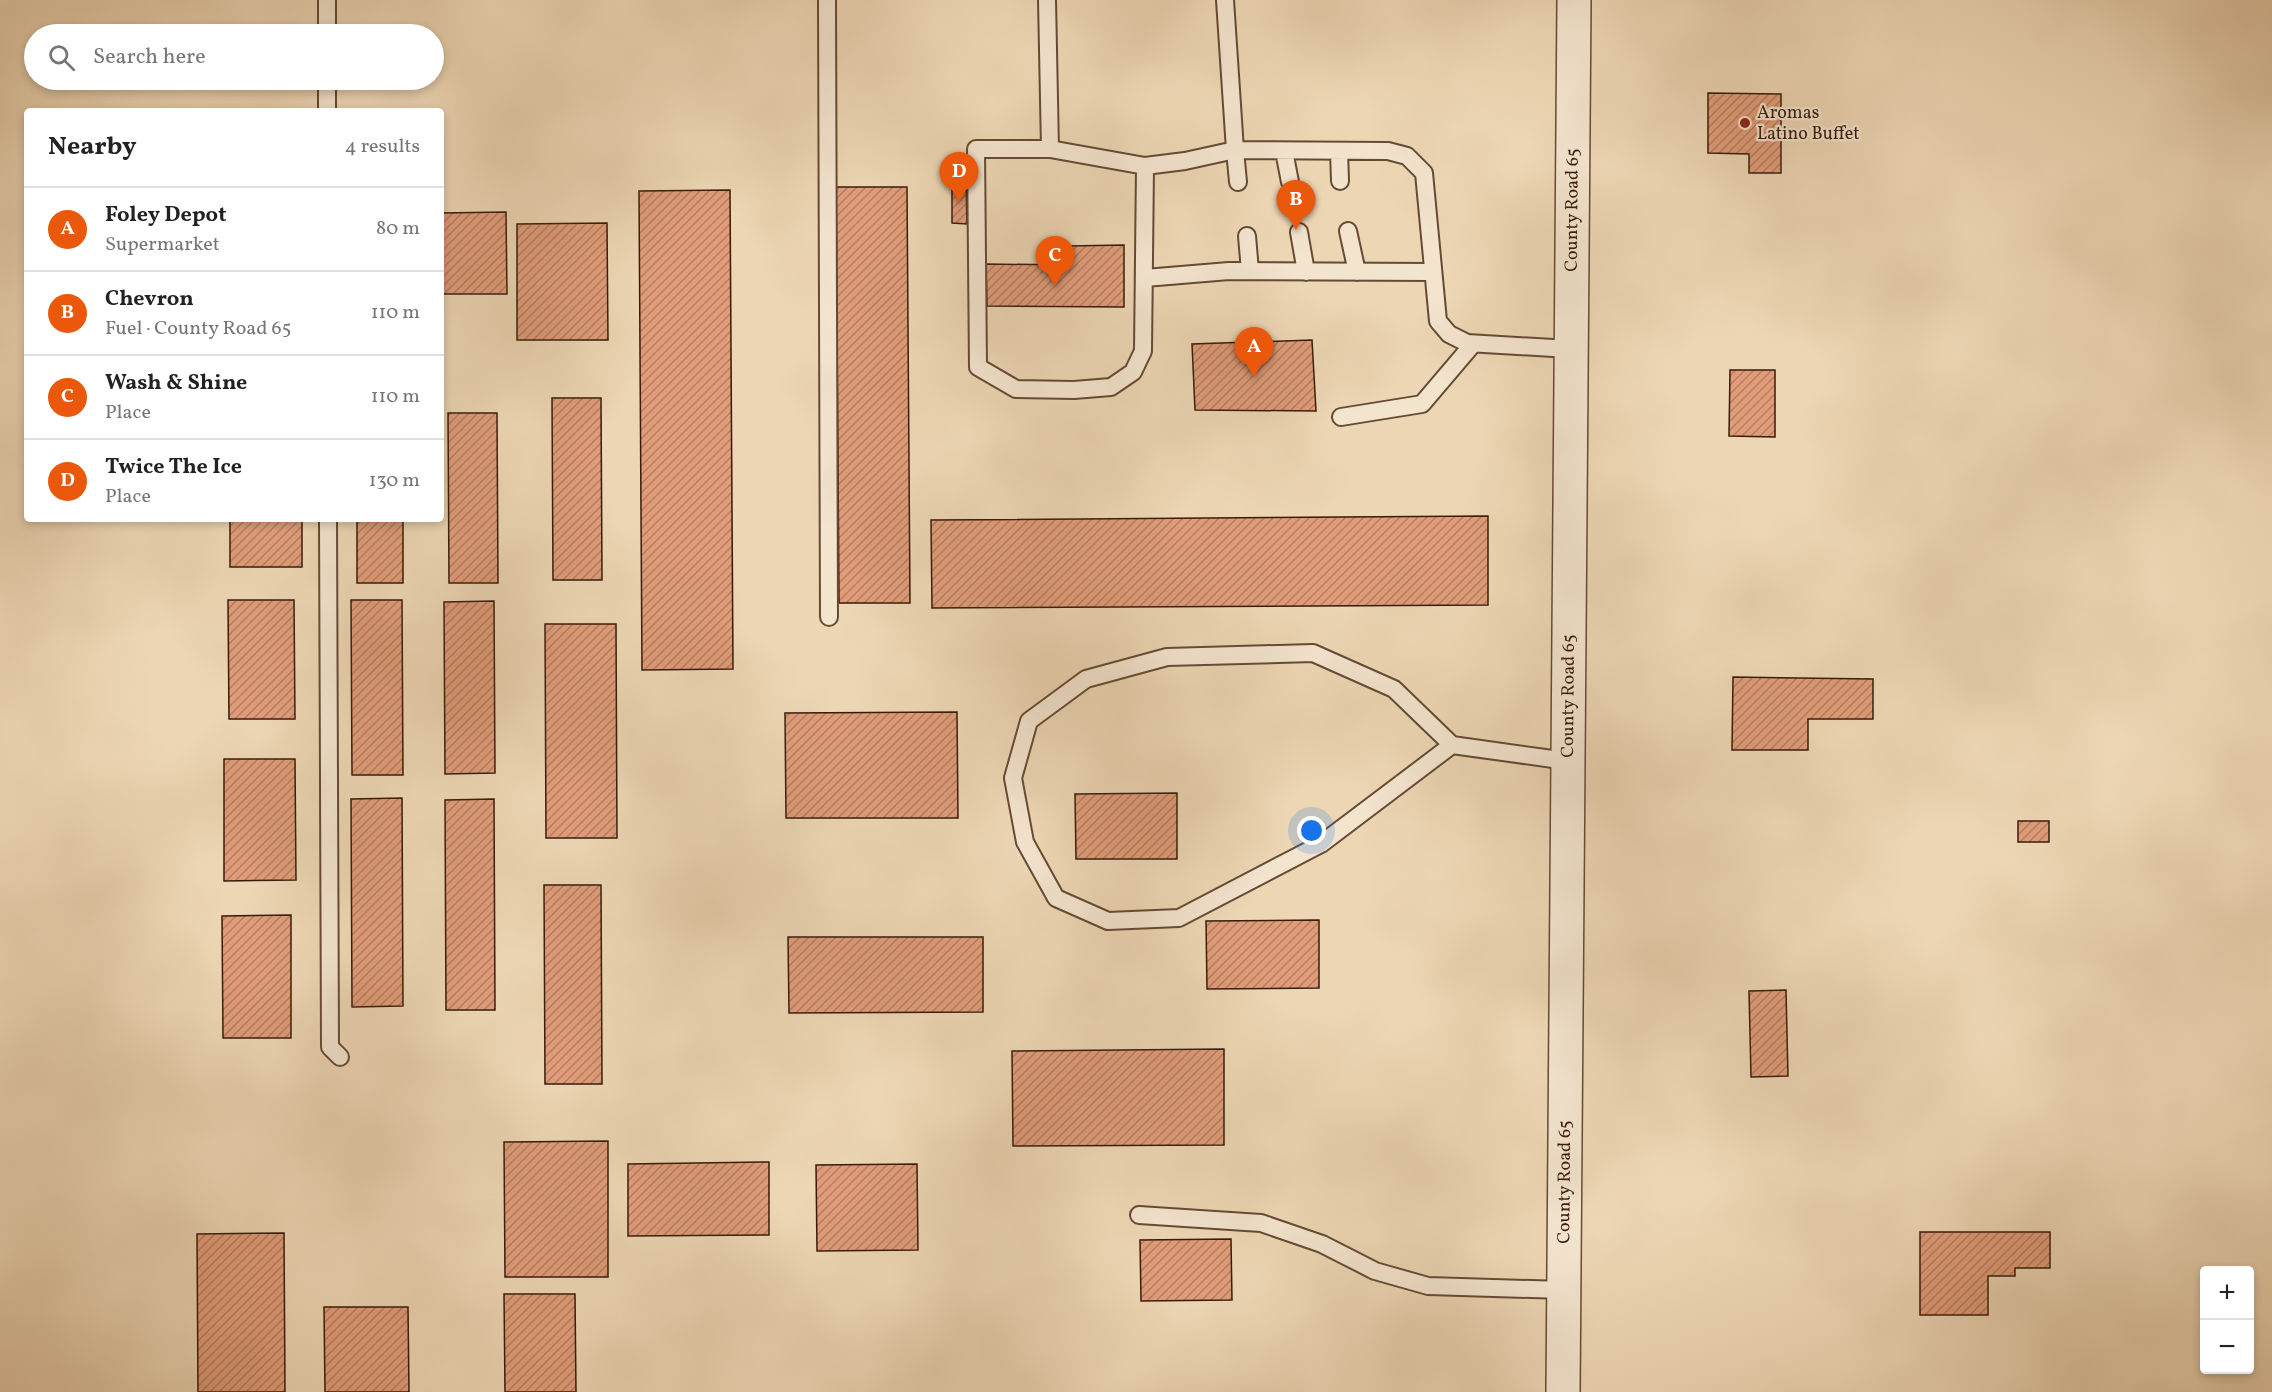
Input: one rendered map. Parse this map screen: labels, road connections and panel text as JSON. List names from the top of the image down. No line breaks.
{"streets":{"street":["County Road 65"]},"places":["Aromas Latino Buffet"],"page":{"search":"Search here","heading":["Nearby","4 results"],"pins":["D","B","C","A"],"list":[{"mark":"A","name":"Foley Depot","note":"Supermarket","value":"80 m"},{"mark":"B","name":"Chevron","note":"Fuel · County Road 65","value":"110 m"},{"mark":"C","name":"Wash & Shine","note":"Place","value":"110 m"},{"mark":"D","name":"Twice The Ice","note":"Place","value":"130 m"}],"map_buttons":["+","−"]}}
